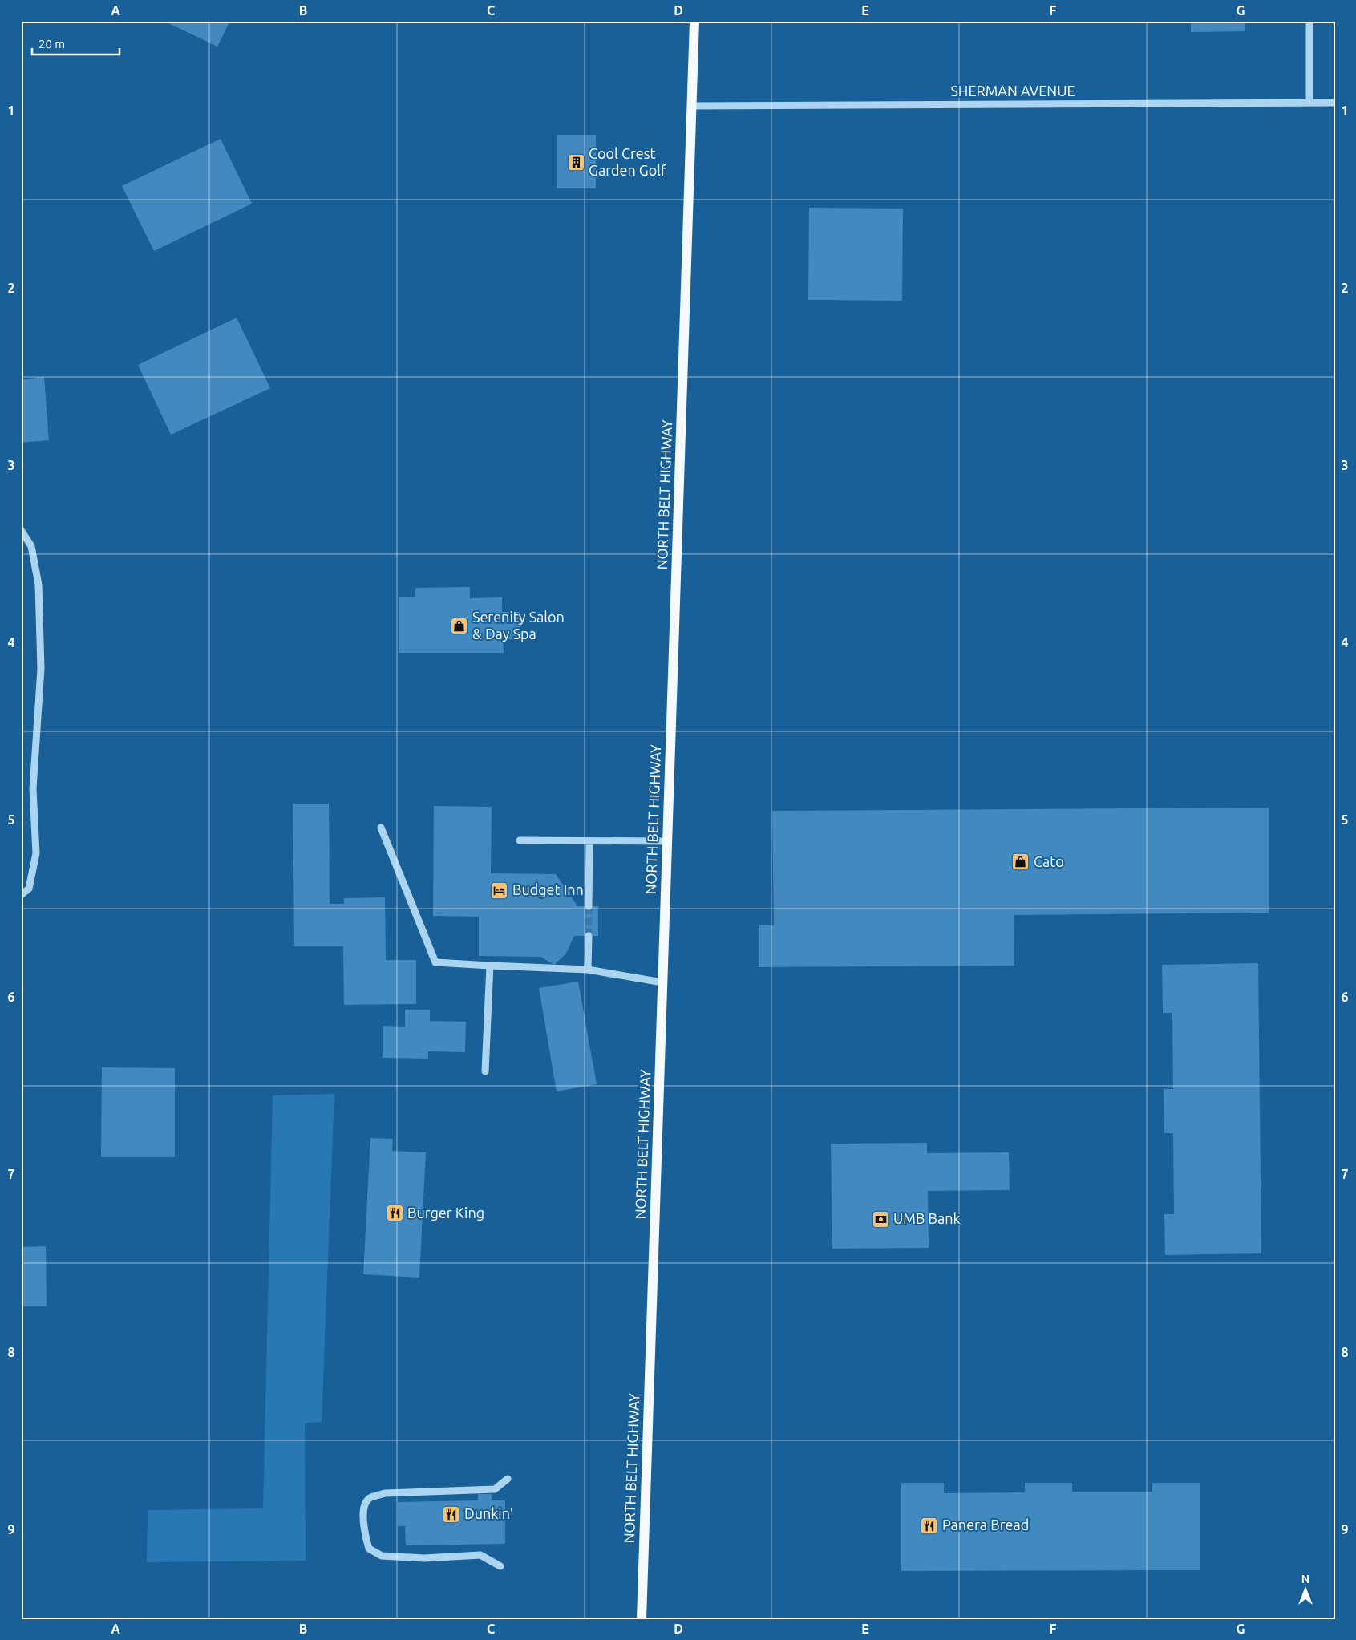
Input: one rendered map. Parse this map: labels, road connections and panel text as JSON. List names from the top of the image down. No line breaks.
{"streets":{"main road":["NORTH BELT HIGHWAY"],"street":["SHERMAN AVENUE"]},"crossings":[["SHERMAN AVENUE","NORTH BELT HIGHWAY"]],"places":{"building":["Cool Crest Garden Golf"],"shop":["Serenity Salon & Day Spa","Cato"],"hotel":["Budget Inn"],"restaurant":["Burger King","Dunkin'","Panera Bread"],"bank":["UMB Bank"]},"scale_bar":"20 m","north":"top","grid":{"columns":["A","B","C","D","E","F","G"],"rows":["1","2","3","4","5","6","7","8","9"]}}
